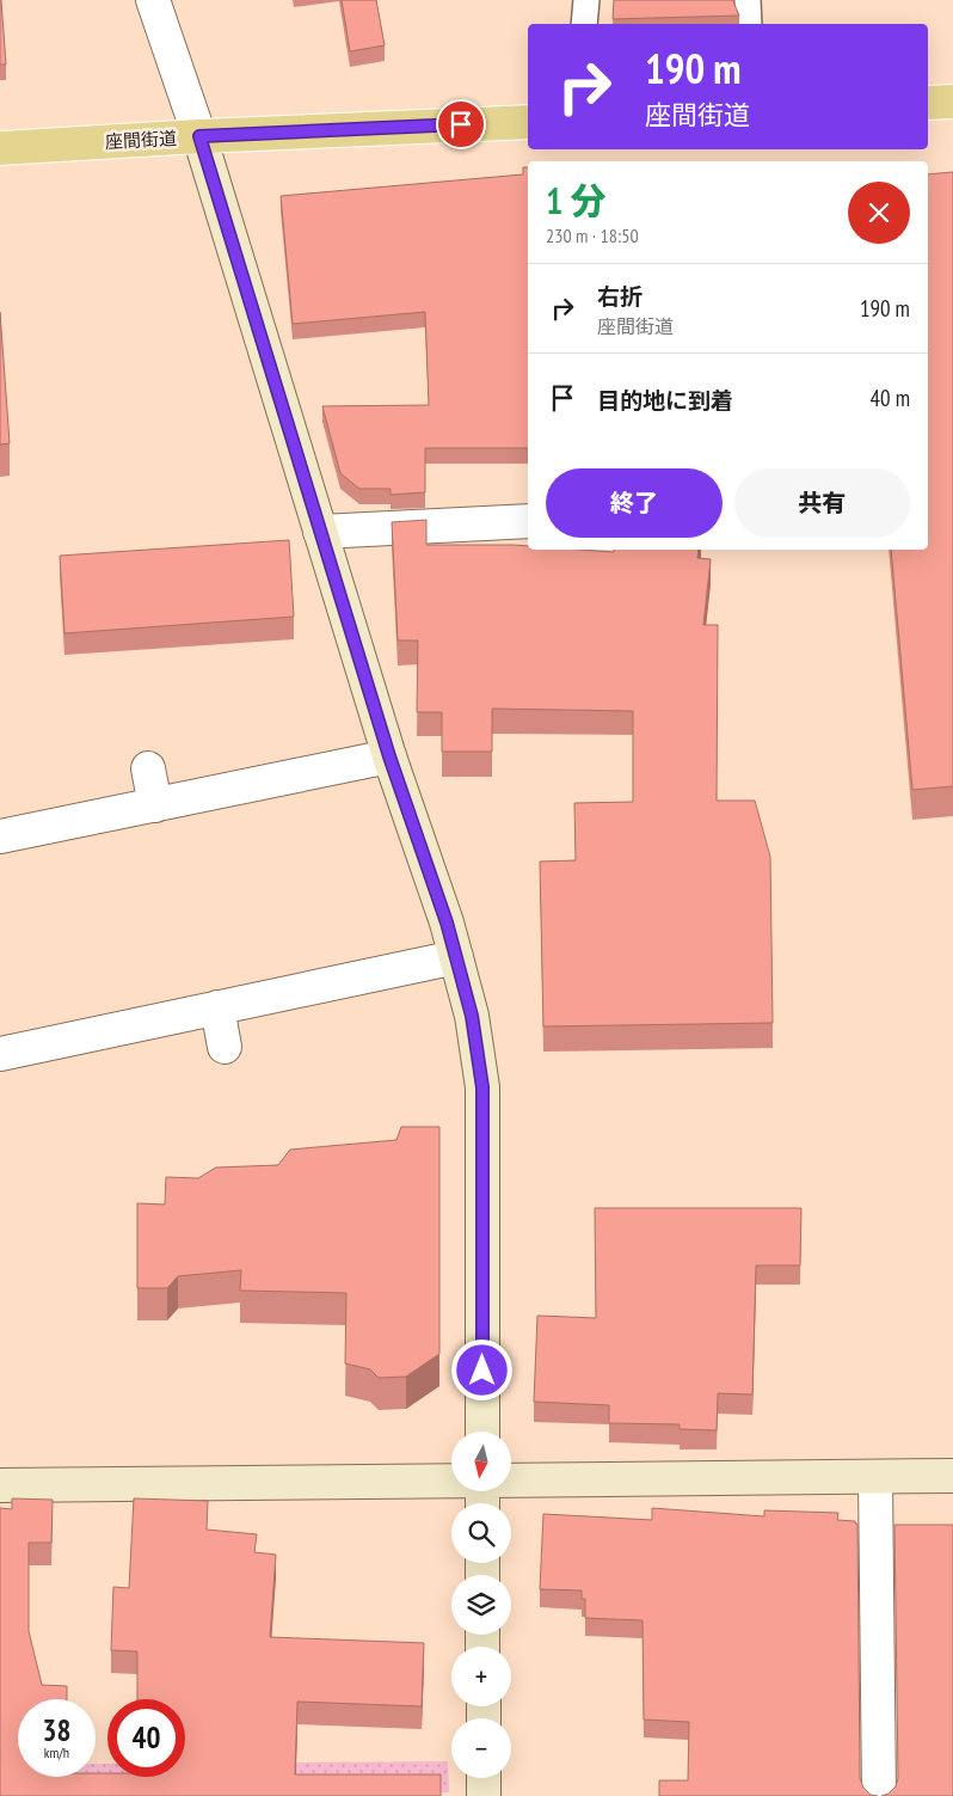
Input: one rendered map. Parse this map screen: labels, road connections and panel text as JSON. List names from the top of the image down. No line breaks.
{"streets":{"main road":["座間街道"]},"north":"bottom","page":{"turn":["190 m","座間街道"],"heading":["1 分","230 m · 18:50"],"list":[{"name":"右折","note":"座間街道","value":"190 m"},{"name":"目的地に到着","value":"40 m"}],"buttons":["終了","共有"],"map_buttons":["+","−"],"speed":"38 km/h","limit":"40"}}
